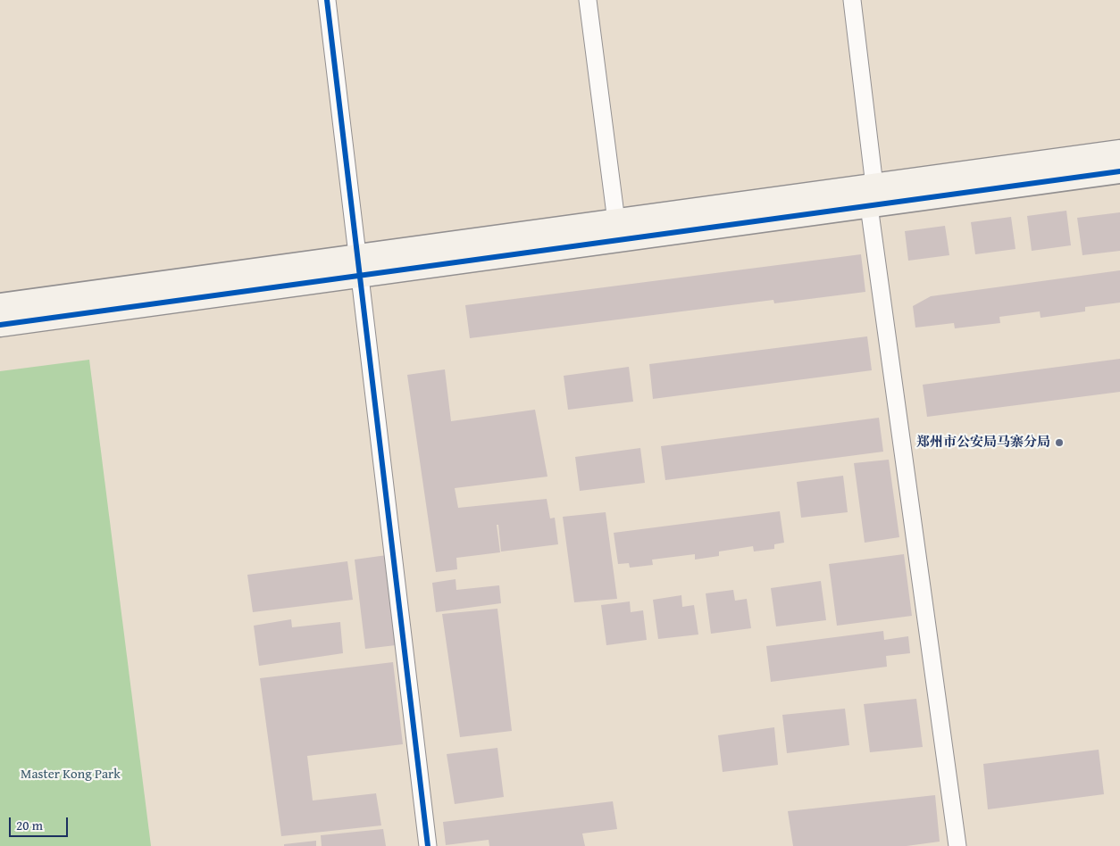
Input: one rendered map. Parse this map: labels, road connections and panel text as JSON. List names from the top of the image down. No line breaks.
{"parks":["Master Kong Park"],"places":["郑州市公安局马寨分局"],"scale_bar":"20 m"}
